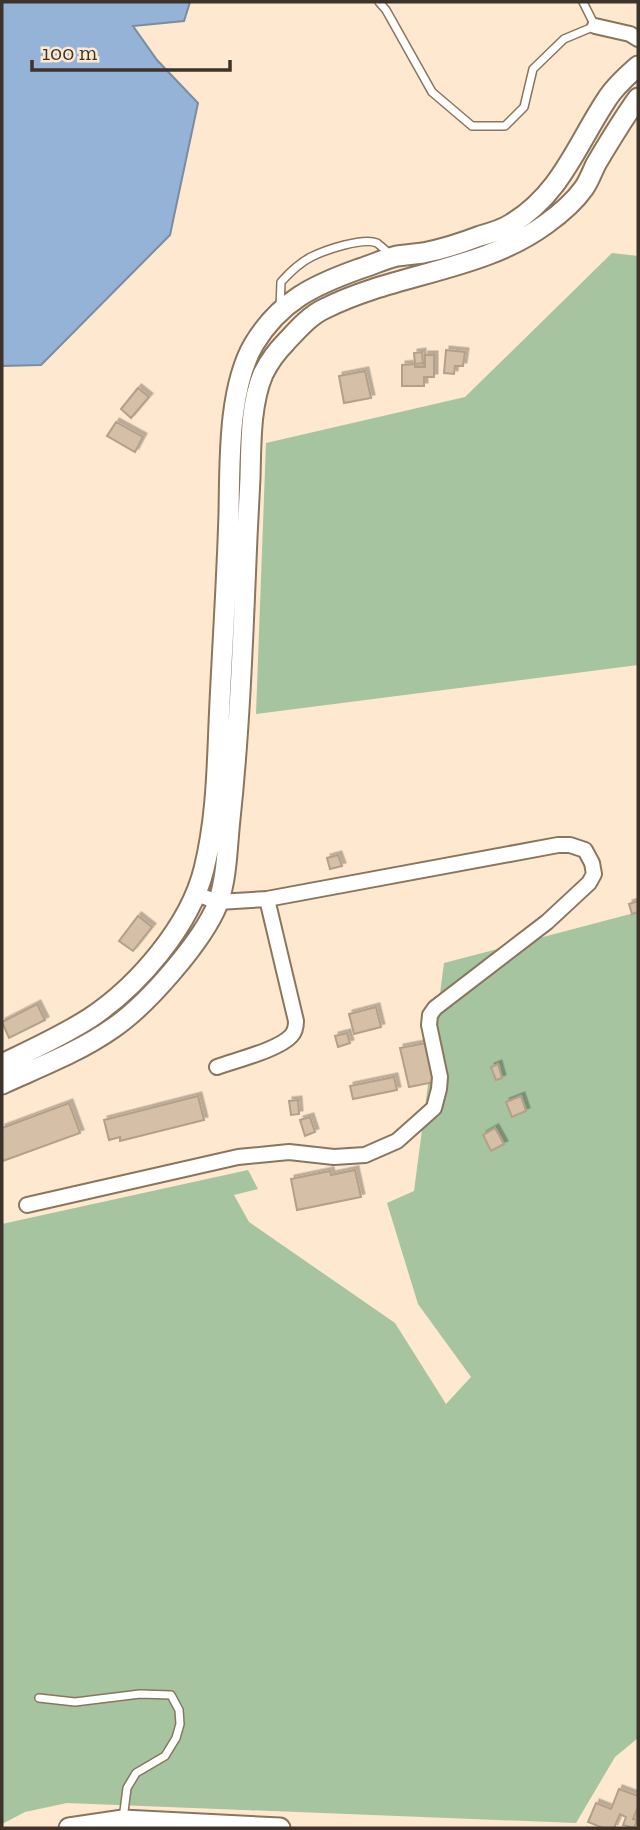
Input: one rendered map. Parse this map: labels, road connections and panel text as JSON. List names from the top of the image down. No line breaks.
{"scale_bar":"100 m"}
